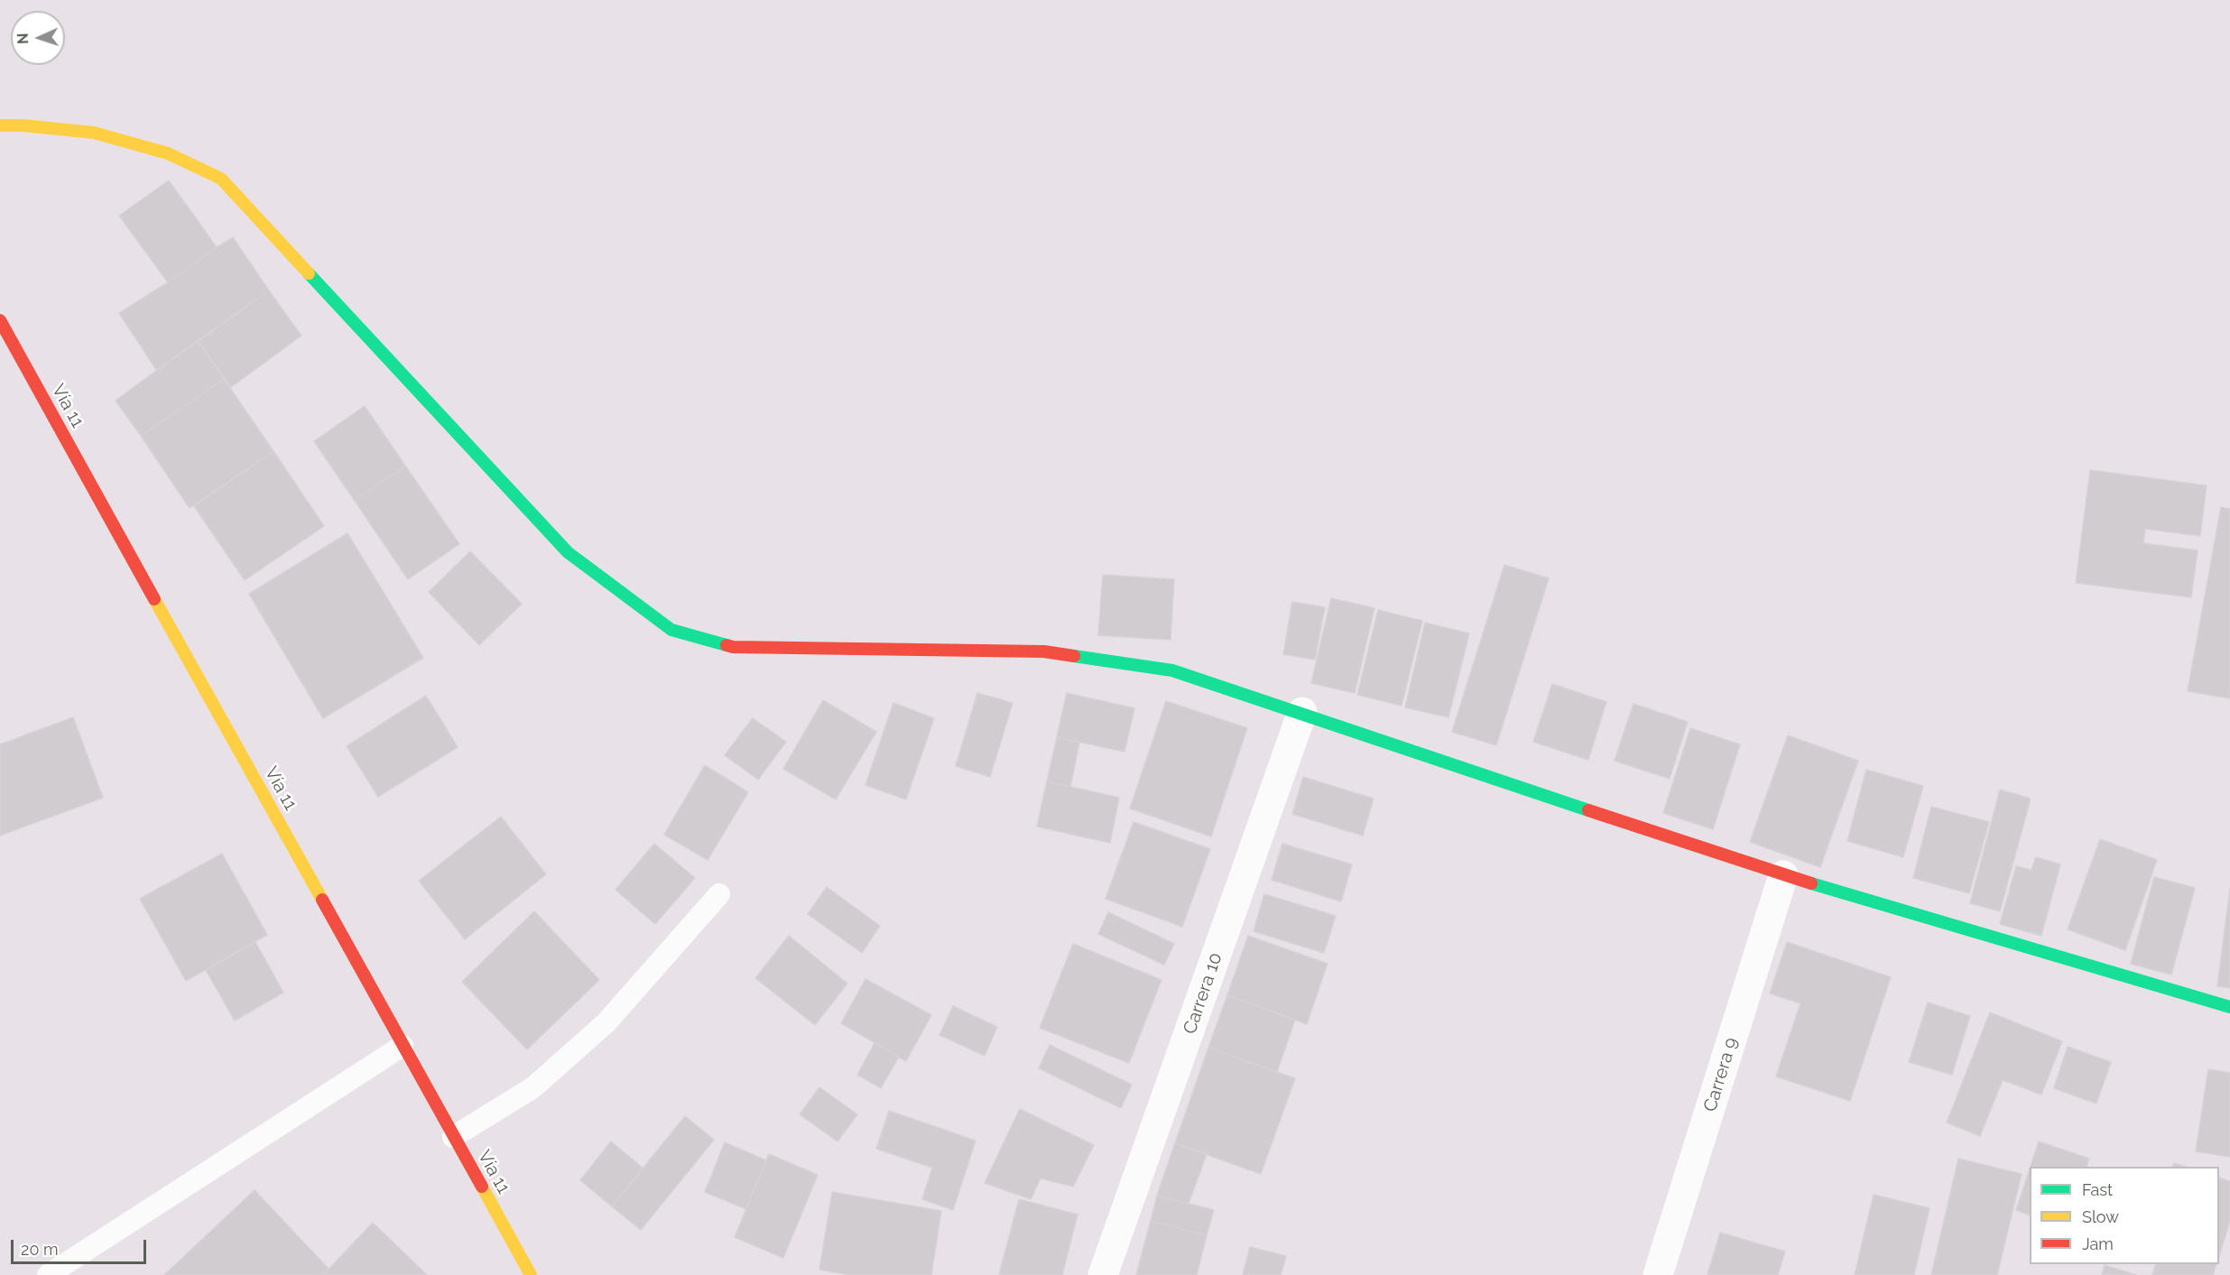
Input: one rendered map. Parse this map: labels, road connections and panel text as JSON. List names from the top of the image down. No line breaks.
{"streets":{"street":["Vía 11","Carrera 10","Carrera 9"]},"legend":["Fast","Slow","Jam"],"scale_bar":"20 m","north":"left"}
